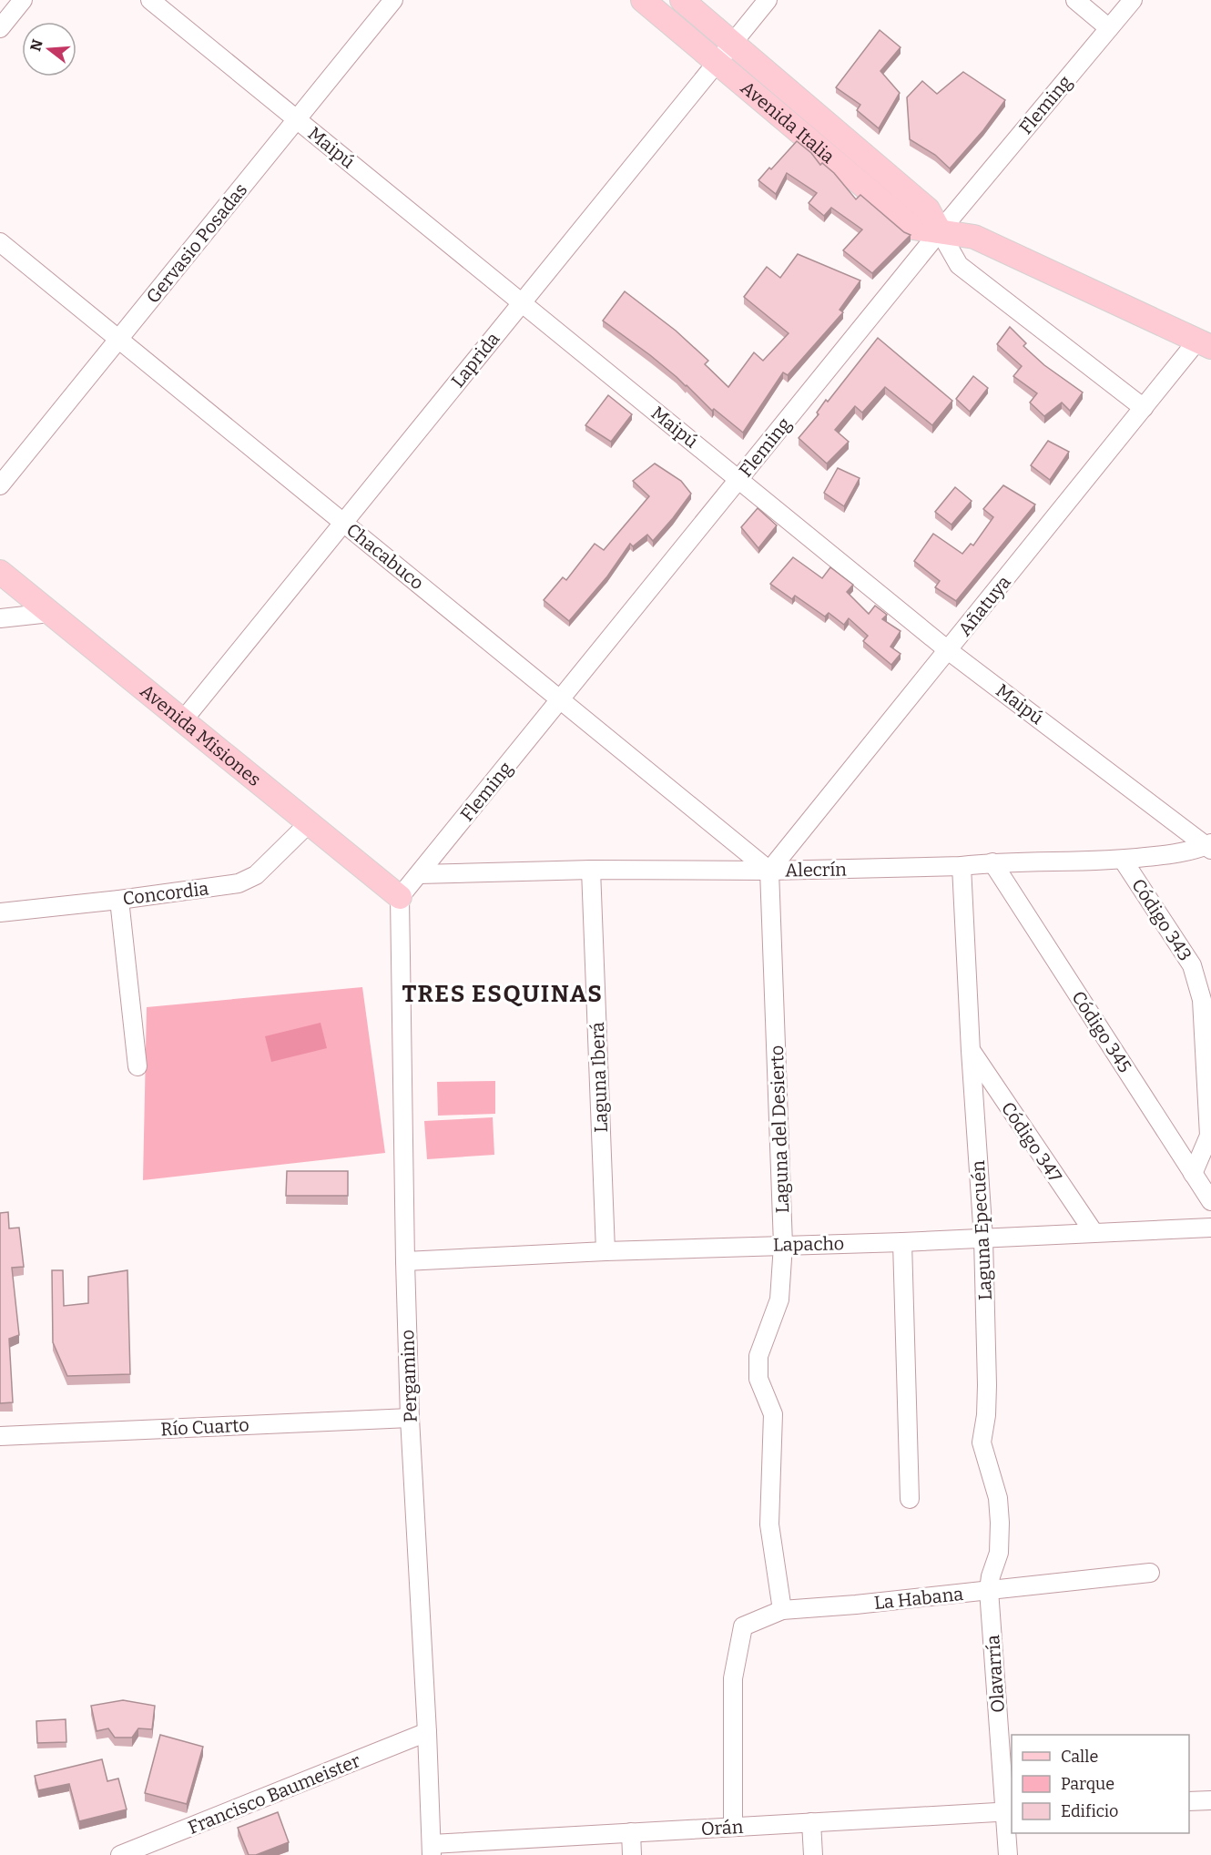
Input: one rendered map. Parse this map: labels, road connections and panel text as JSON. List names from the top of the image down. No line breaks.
{"streets":{"main road":["Avenida Italia","Avenida Misiones"],"street":["Fleming","Maipú","Gervasio Posadas","Laprida","Chacabuco","Añatuya","Alecrín","Concordia","Código 343","Código 345","Laguna Iberá","Laguna del Desierto","Código 347","Laguna Epecuén","Lapacho","Pergamino","Río Cuarto","La Habana","Olavarría","Francisco Baumeister","Orán"]},"crossings":[["Fleming","Avenida Italia"],["Fleming","Maipú"],["Fleming","Chacabuco"],["Fleming","Avenida Misiones"],["Fleming","Alecrín"],["Fleming","Pergamino"],["Avenida Italia","Laprida"],["Avenida Italia","Añatuya"],["Maipú","Gervasio Posadas"],["Maipú","Laprida"],["Maipú","Añatuya"],["Maipú","Alecrín"],["Gervasio Posadas","Chacabuco"],["Laprida","Chacabuco"],["Laprida","Avenida Misiones"],["Chacabuco","Añatuya"],["Chacabuco","Alecrín"],["Chacabuco","Laguna del Desierto"],["Añatuya","Alecrín"],["Añatuya","Laguna del Desierto"],["Avenida Misiones","Concordia"],["Avenida Misiones","Pergamino"],["Alecrín","Código 343"],["Alecrín","Código 345"],["Alecrín","Laguna Iberá"],["Alecrín","Laguna del Desierto"],["Alecrín","Laguna Epecuén"],["Código 343","Código 345"],["Laguna Iberá","Lapacho"],["Laguna del Desierto","Lapacho"],["Laguna del Desierto","La Habana"],["Código 347","Laguna Epecuén"],["Código 347","Lapacho"],["Laguna Epecuén","Lapacho"],["Laguna Epecuén","La Habana"],["Laguna Epecuén","Olavarría"],["Lapacho","Pergamino"],["Pergamino","Río Cuarto"],["Pergamino","Francisco Baumeister"],["Pergamino","Orán"],["La Habana","Olavarría"],["La Habana","Orán"],["Olavarría","Orán"]],"districts":["TRES ESQUINAS"],"legend":["Calle","Parque","Edificio"],"north":"left"}
